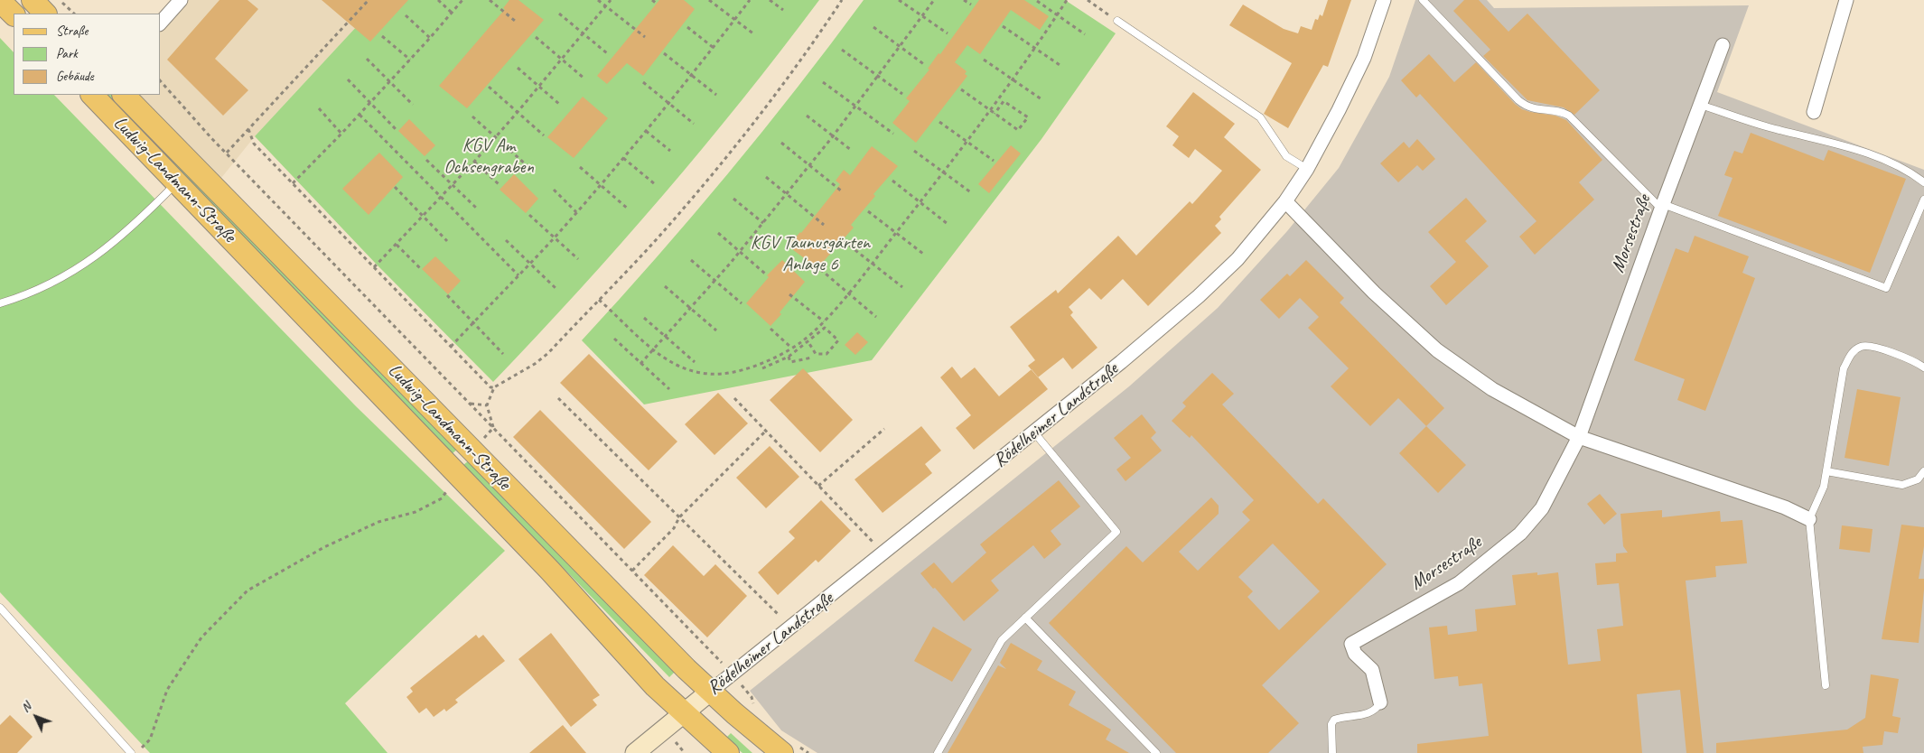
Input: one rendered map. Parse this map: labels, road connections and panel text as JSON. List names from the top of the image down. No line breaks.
{"streets":{"main road":["Ludwig-Landmann-Straße","Rödelheimer Landstraße"],"street":["Morsestraße"]},"crossings":[["Ludwig-Landmann-Straße","Rödelheimer Landstraße"]],"parks":["KGV Am Ochsengraben","KGV Taunusgärten Anlage 6"],"legend":["Straße","Park","Gebäude"],"north":"top left"}
